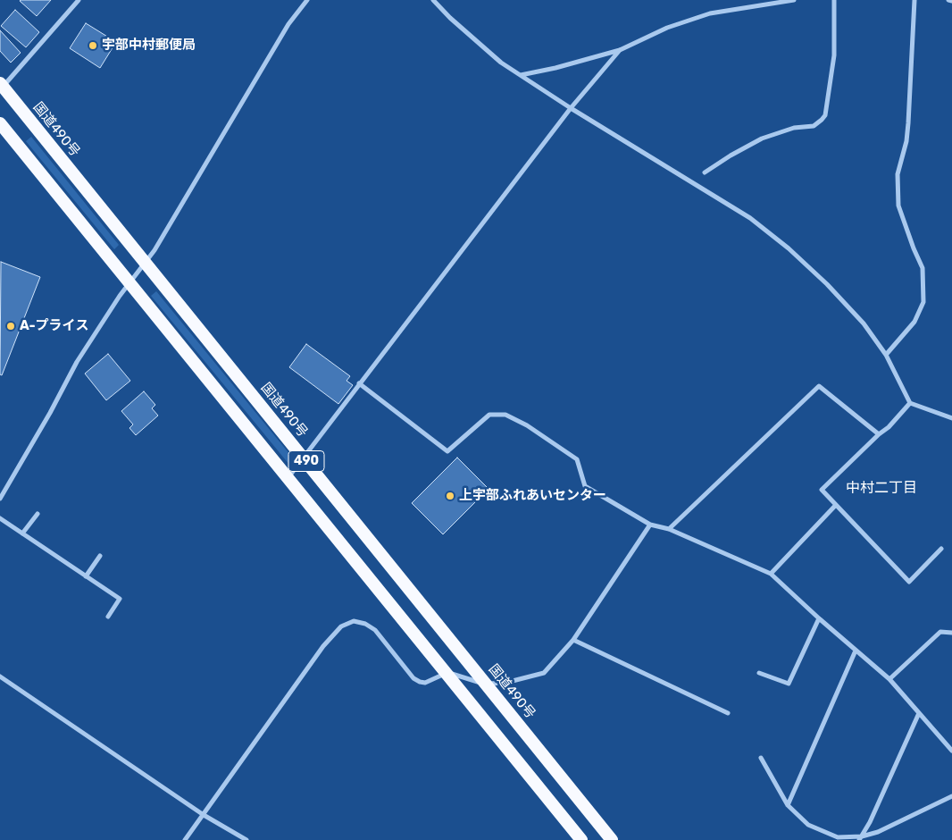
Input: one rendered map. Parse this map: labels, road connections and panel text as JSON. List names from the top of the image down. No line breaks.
{"streets":{"highway":["国道490号","490"]},"districts":["中村二丁目"],"places":["宇部中村郵便局","A-プライス","上宇部ふれあいセンター"]}
